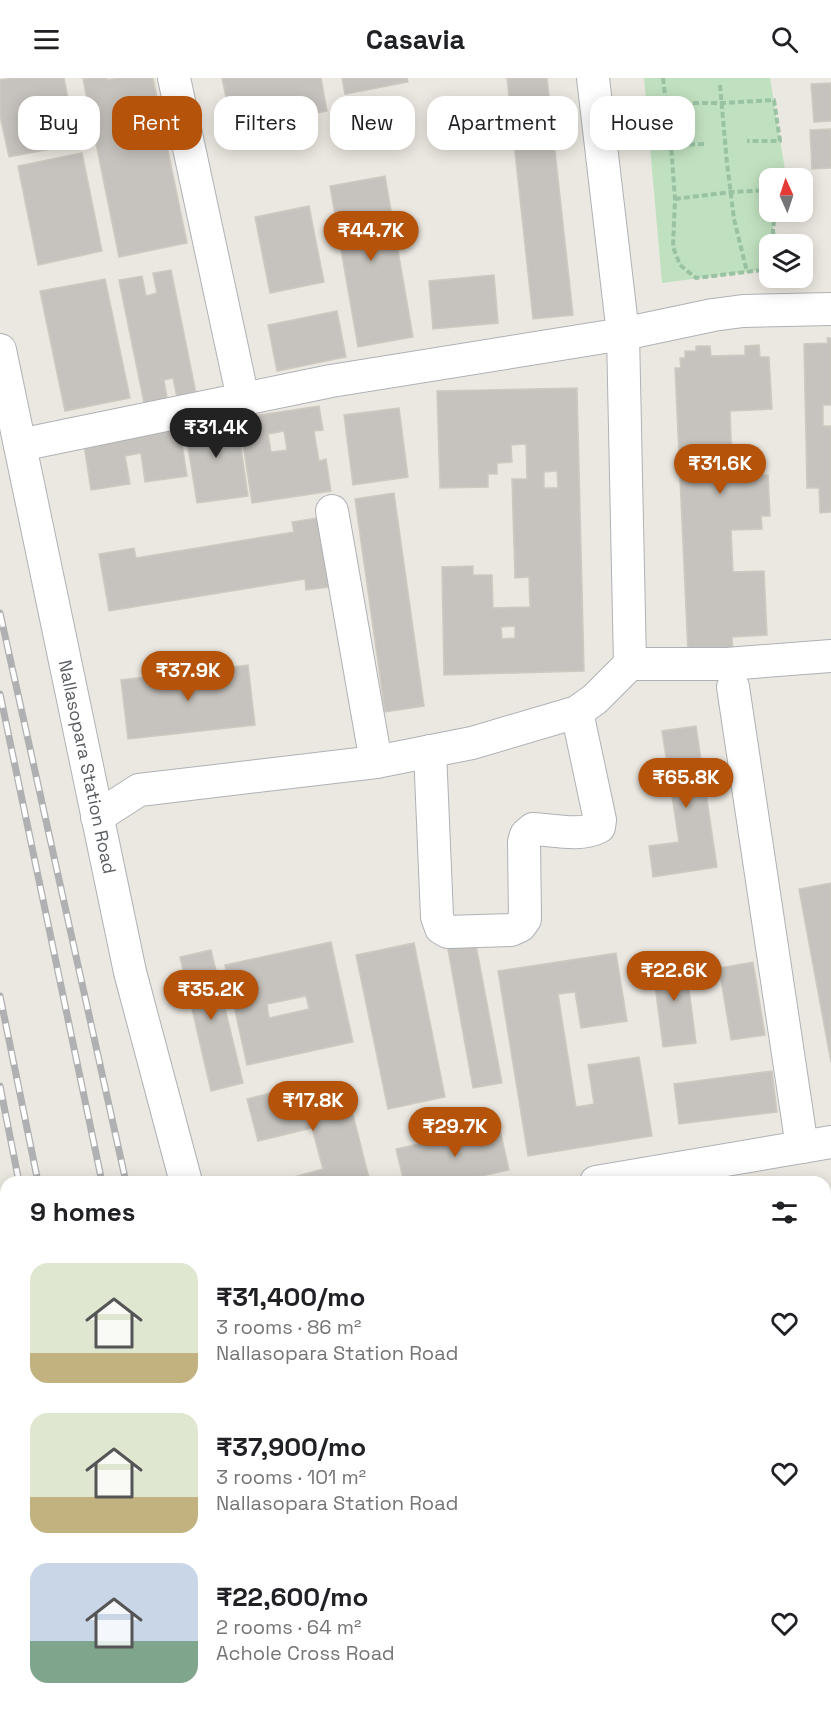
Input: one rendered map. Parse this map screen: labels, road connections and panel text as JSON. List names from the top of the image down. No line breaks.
{"streets":{"street":["Nallasopara Station Road"]},"north":"top","page":{"header":"Casavia","chip":["Buy","Rent","Filters","New","Apartment","House"],"price":["₹44.7K","₹31.4K","₹31.6K","₹37.9K","₹65.8K","₹22.6K","₹35.2K","₹17.8K","₹29.7K"],"heading":"9 homes","list":[{"name":"₹31,400/mo","note":"3 rooms · 86 m² · Nallasopara Station Road"},{"name":"₹37,900/mo","note":"3 rooms · 101 m² · Nallasopara Station Road"},{"name":"₹22,600/mo","note":"2 rooms · 64 m² · Achole Cross Road"}]}}
